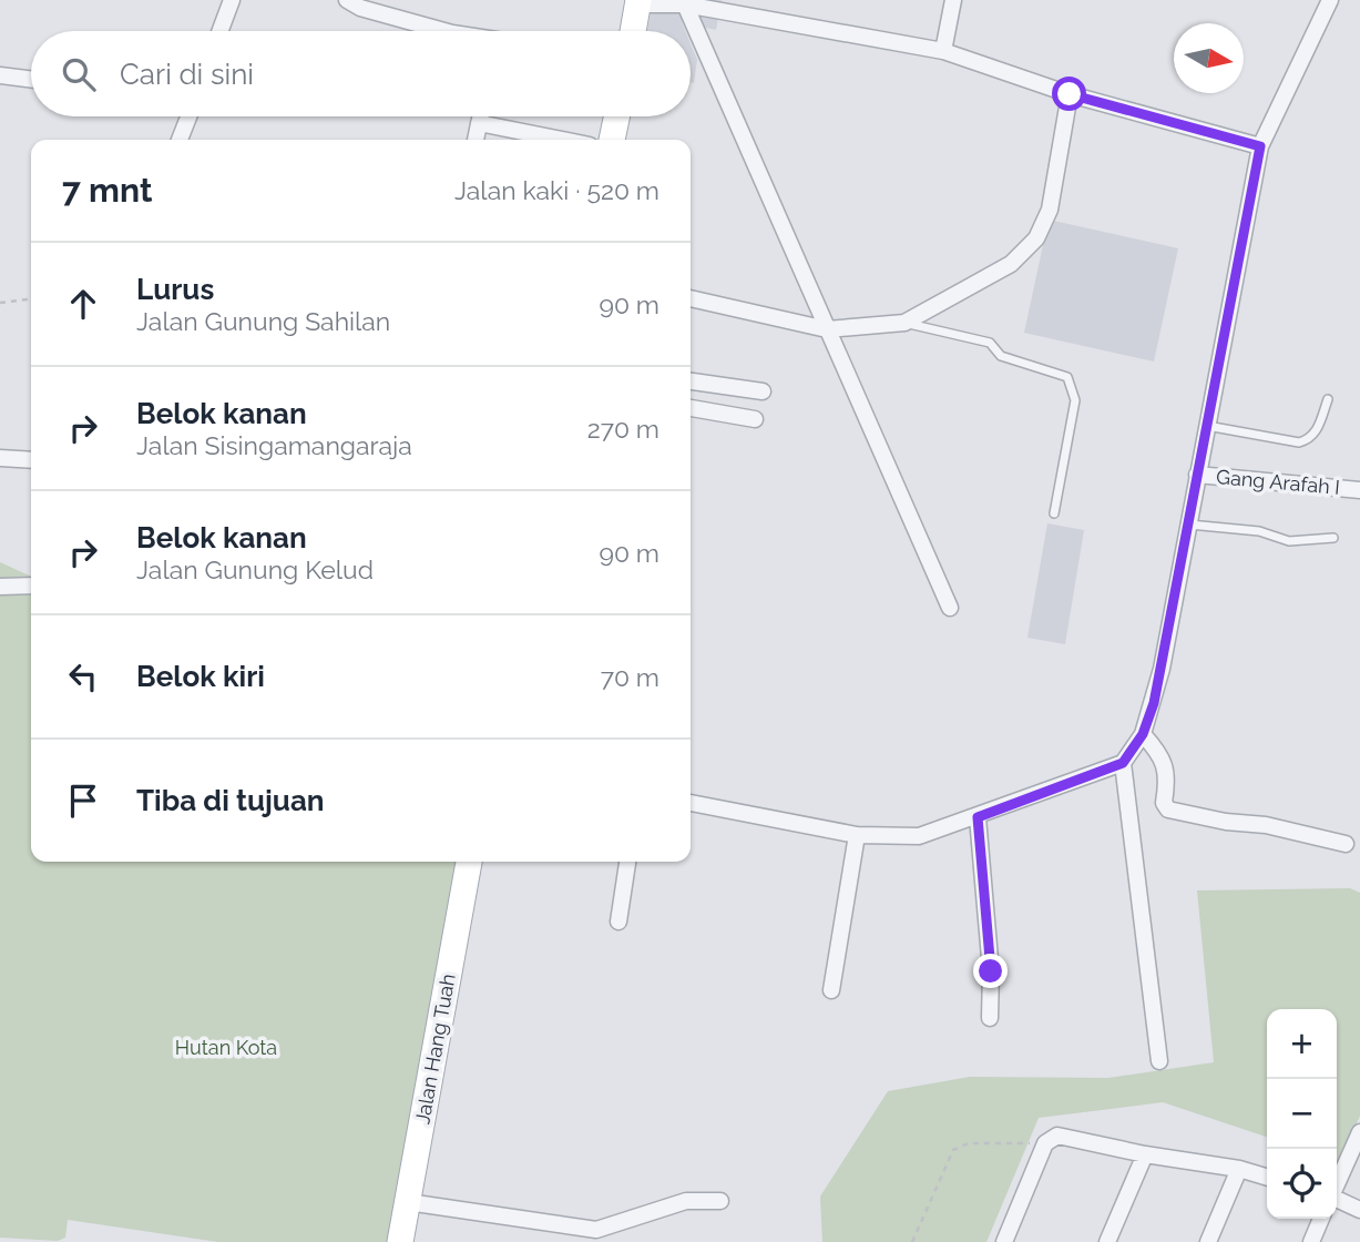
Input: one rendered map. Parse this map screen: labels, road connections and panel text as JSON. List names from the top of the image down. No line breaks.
{"streets":{"main road":["Jalan Hang Tuah"],"street":["Gang Arafah I"]},"parks":["Hutan Kota"],"north":"right","page":{"search":"Cari di sini","heading":["7 mnt","Jalan kaki · 520 m"],"list":[["Lurus","Jalan Gunung Sahilan","90 m"],["Belok kanan","Jalan Sisingamangaraja","270 m"],["Belok kanan","Jalan Gunung Kelud","90 m"],["Belok kiri","70 m"],"Tiba di tujuan"],"map_buttons":["+","−"]}}
